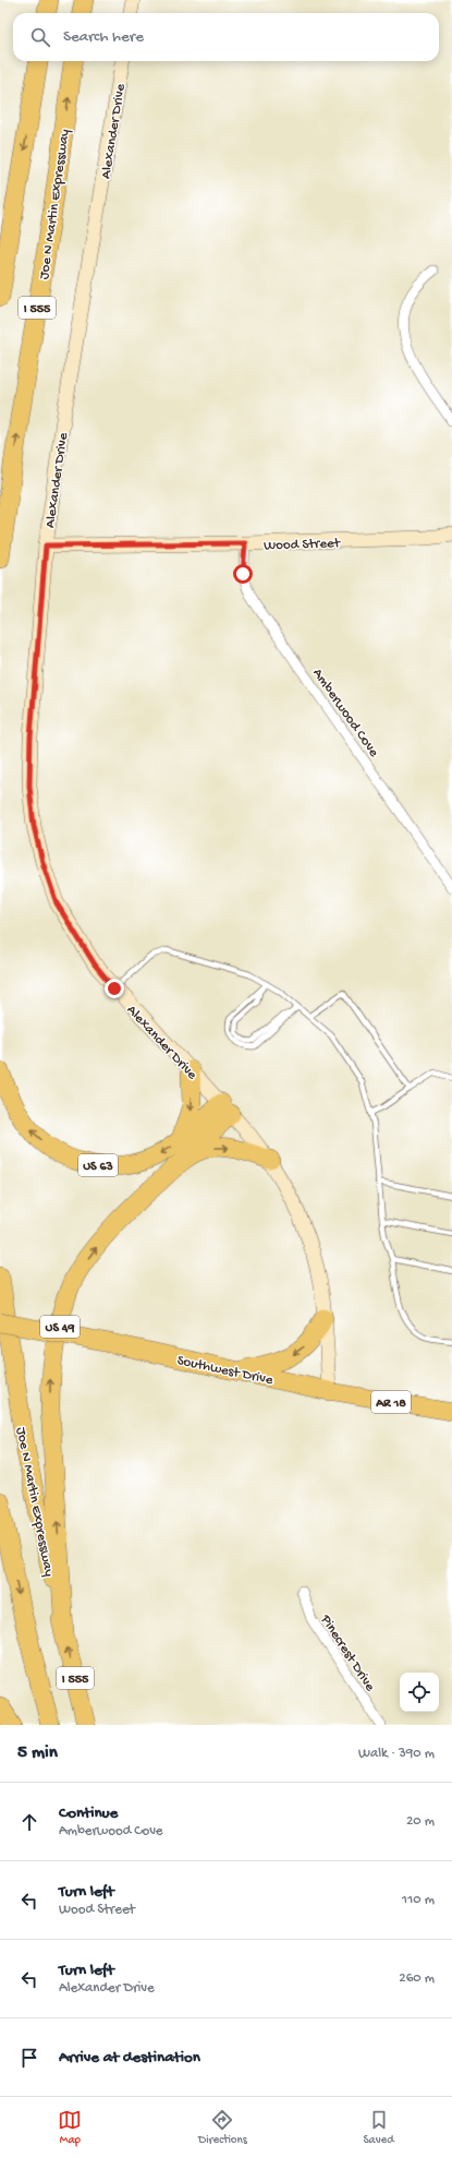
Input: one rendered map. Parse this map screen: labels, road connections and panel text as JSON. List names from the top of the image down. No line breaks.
{"streets":{"highway":["Joe N Martin Expressway","I 555","US 63","US 49","Southwest Drive"],"main road":["AR 18"],"street":["Alexander Drive","Wood Street","Amberwood Cove","Pinecrest Drive"]},"crossings":[["Alexander Drive","Wood Street"],["Alexander Drive","US 63"],["Alexander Drive","US 49"],["Alexander Drive","Southwest Drive"],["Joe N Martin Expressway","US 49"],["Wood Street","Amberwood Cove"],["US 63","US 49"],["US 49","Southwest Drive"]],"page":{"search":"Search here","heading":["5 min","Walk · 390 m"],"list":[["Continue","Amberwood Cove","20 m"],["Turn left","Wood Street","110 m"],["Turn left","Alexander Drive","260 m"],"Arrive at destination"],"nav":["Map","Directions","Saved"]}}
